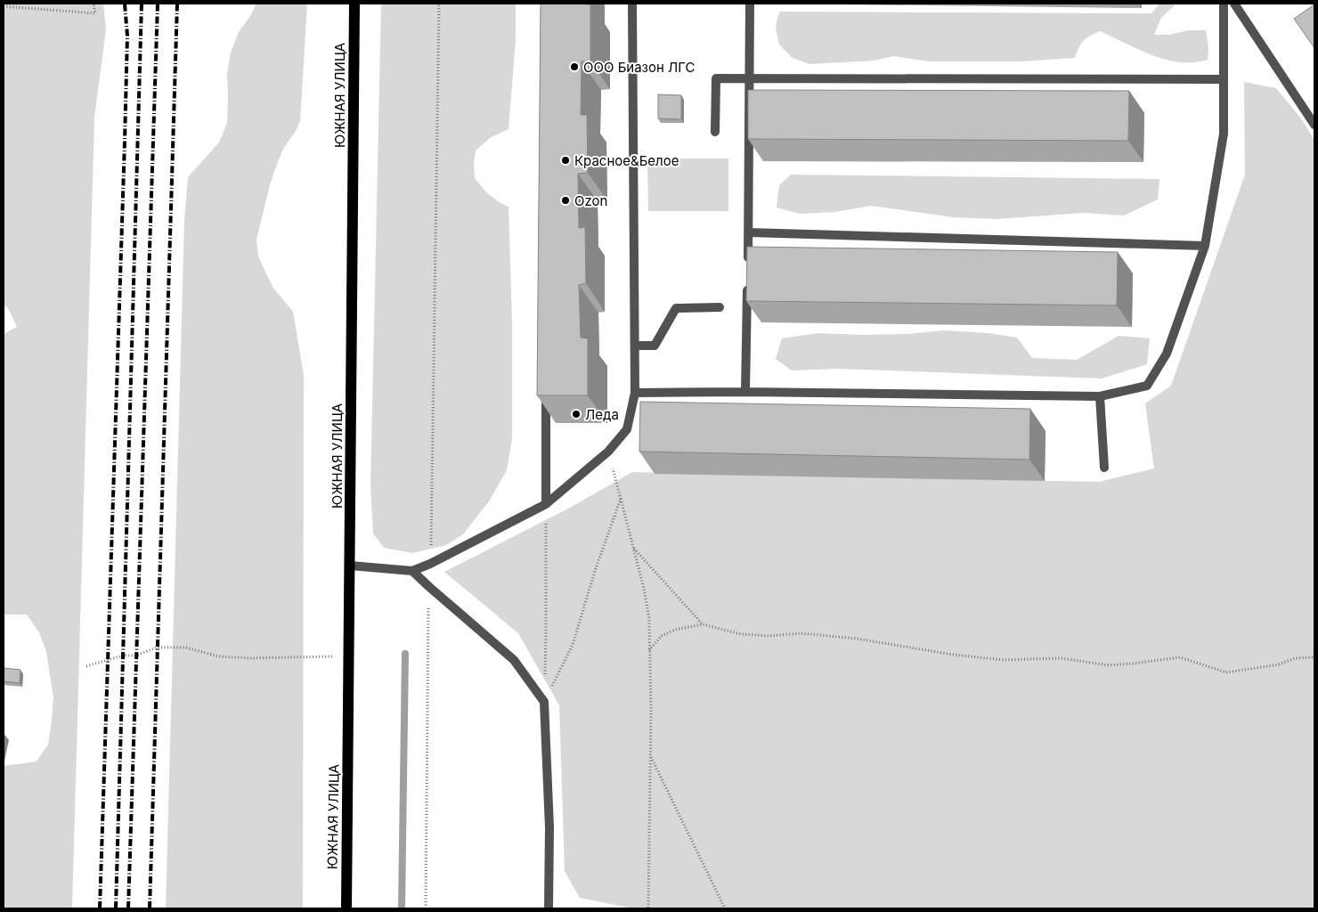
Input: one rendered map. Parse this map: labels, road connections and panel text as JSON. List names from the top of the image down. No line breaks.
{"streets":{"main road":["ЮЖНАЯ УЛИЦА"]},"places":["ООО Биазон ЛГС","Красное&Белое","Ozon","Леда"]}
